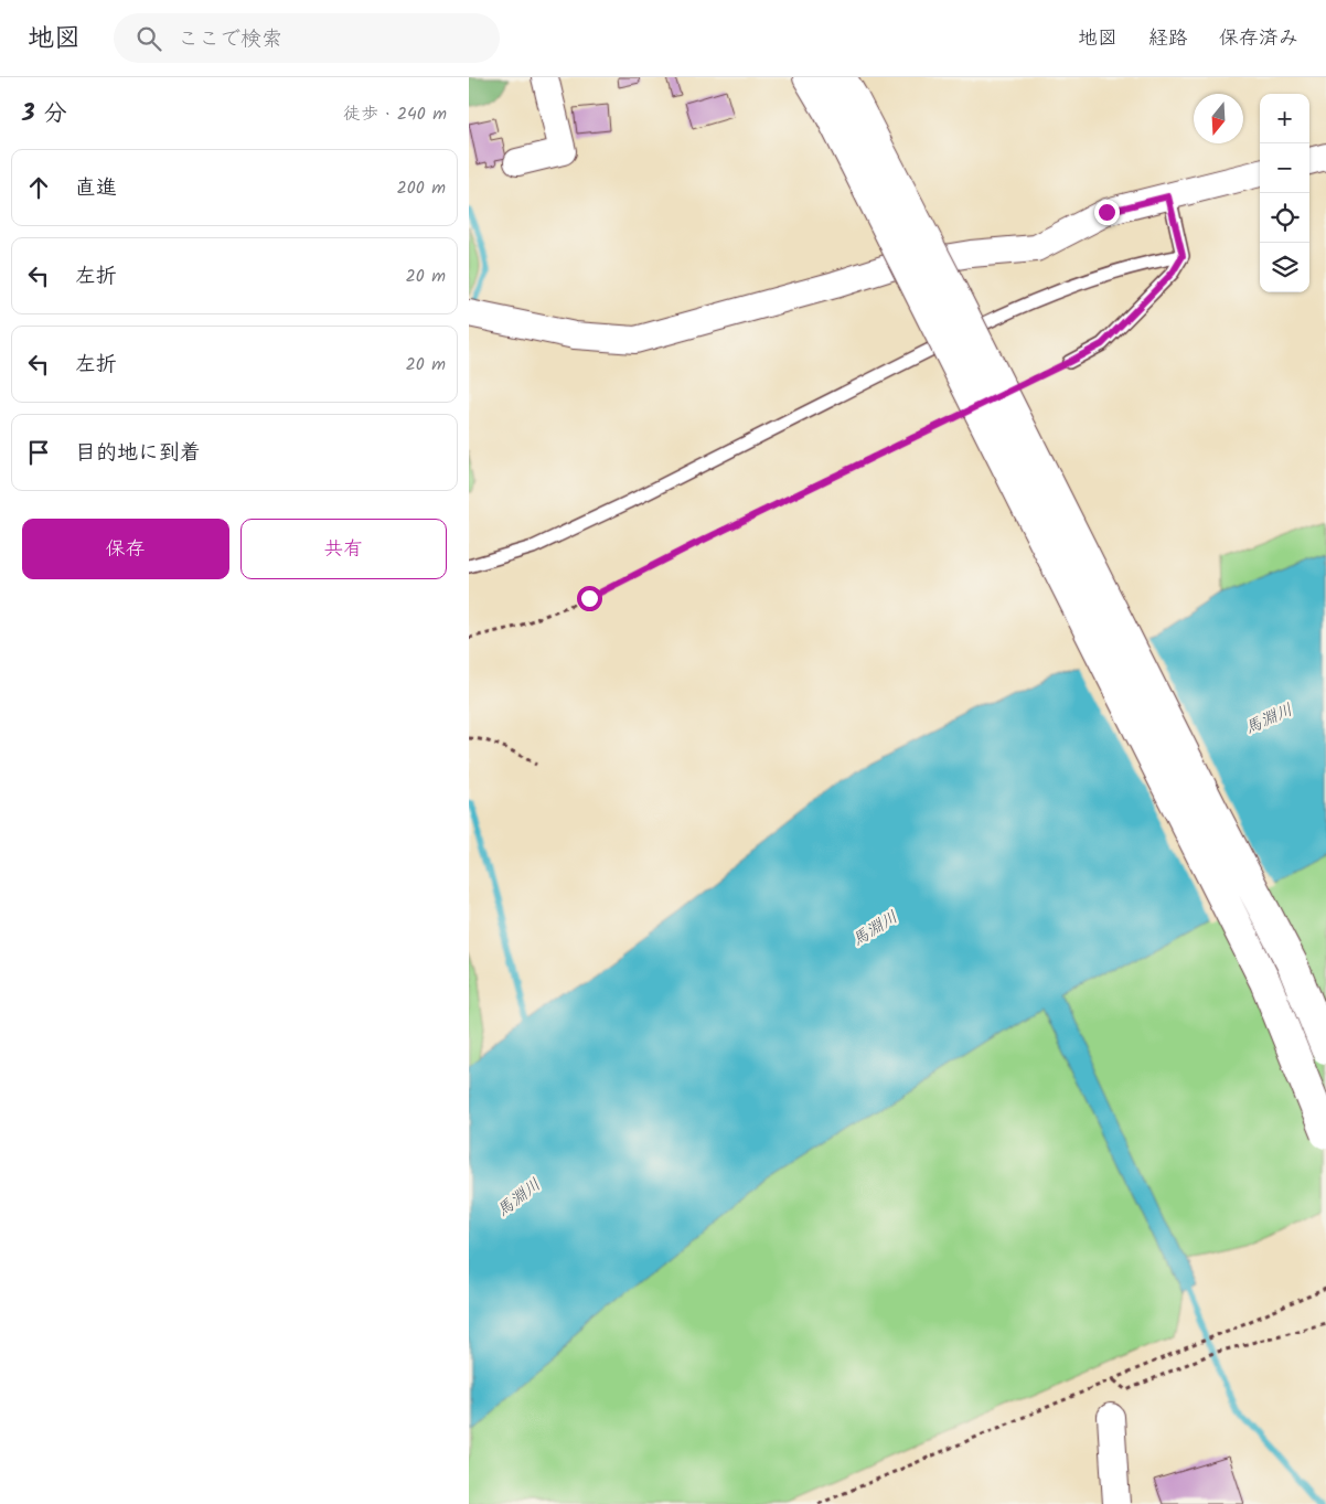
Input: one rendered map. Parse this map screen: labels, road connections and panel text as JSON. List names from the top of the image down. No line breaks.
{"water":["馬淵川"],"north":"bottom","page":{"header":"地図","search":"ここで検索","nav":["地図","経路","保存済み"],"heading":["3 分","徒歩 · 240 m"],"map_buttons":["+","−"],"list":[["直進","200 m"],["左折","20 m"],["左折","20 m"],"目的地に到着"],"buttons":["保存","共有"]}}
